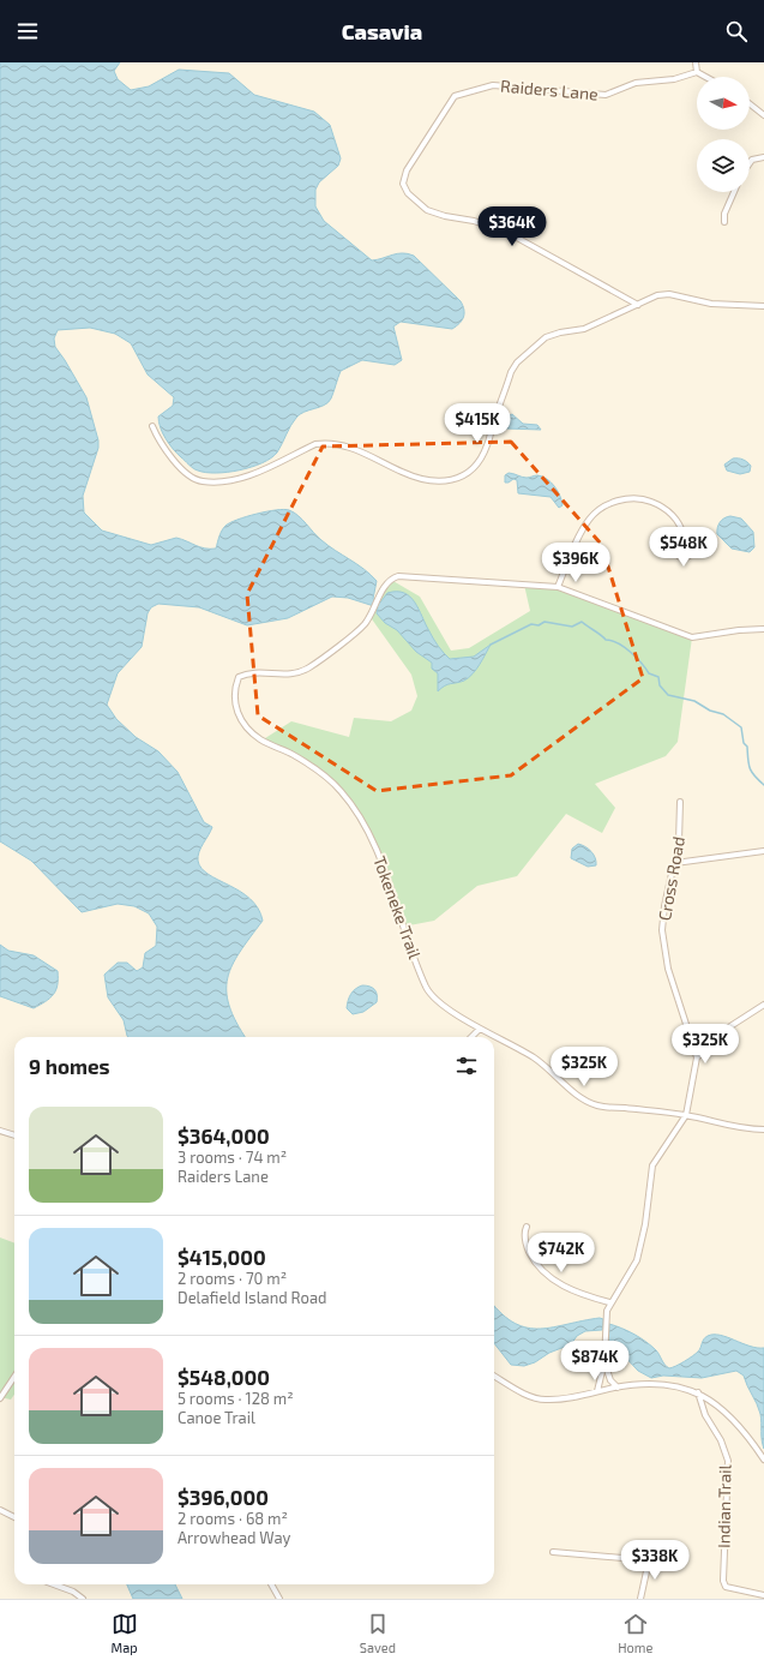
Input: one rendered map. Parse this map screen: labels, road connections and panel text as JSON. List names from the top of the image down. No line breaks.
{"streets":{"street":["Raiders Lane","Cross Road","Tokeneke Trail","Indian Trail"]},"crossings":[["Cross Road","Tokeneke Trail"]],"north":"right","page":{"header":"Casavia","price":["$364K","$415K","$548K","$396K","$325K","$325K","$742K","$874K","$338K"],"heading":"9 homes","list":[{"name":"$364,000","note":"3 rooms · 74 m² · Raiders Lane"},{"name":"$415,000","note":"2 rooms · 70 m² · Delafield Island Road"},{"name":"$548,000","note":"5 rooms · 128 m² · Canoe Trail"},{"name":"$396,000","note":"2 rooms · 68 m² · Arrowhead Way"}],"tabs":["Map","Saved","Home"]}}
